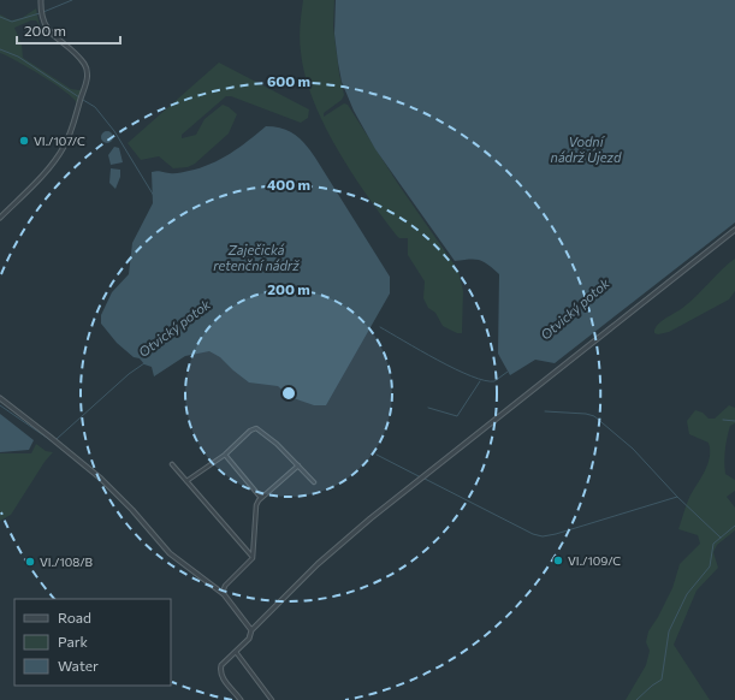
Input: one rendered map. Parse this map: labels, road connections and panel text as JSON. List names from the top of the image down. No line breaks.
{"water":["Vodní nádrž Újezd","Zaječická retenční nádrž","Otvický potok"],"places":["VI./107/C","VI./109/C","VI./108/B"],"legend":["Road","Park","Water"],"scale_bar":"200 m","rings":["600 m","400 m","200 m"]}
